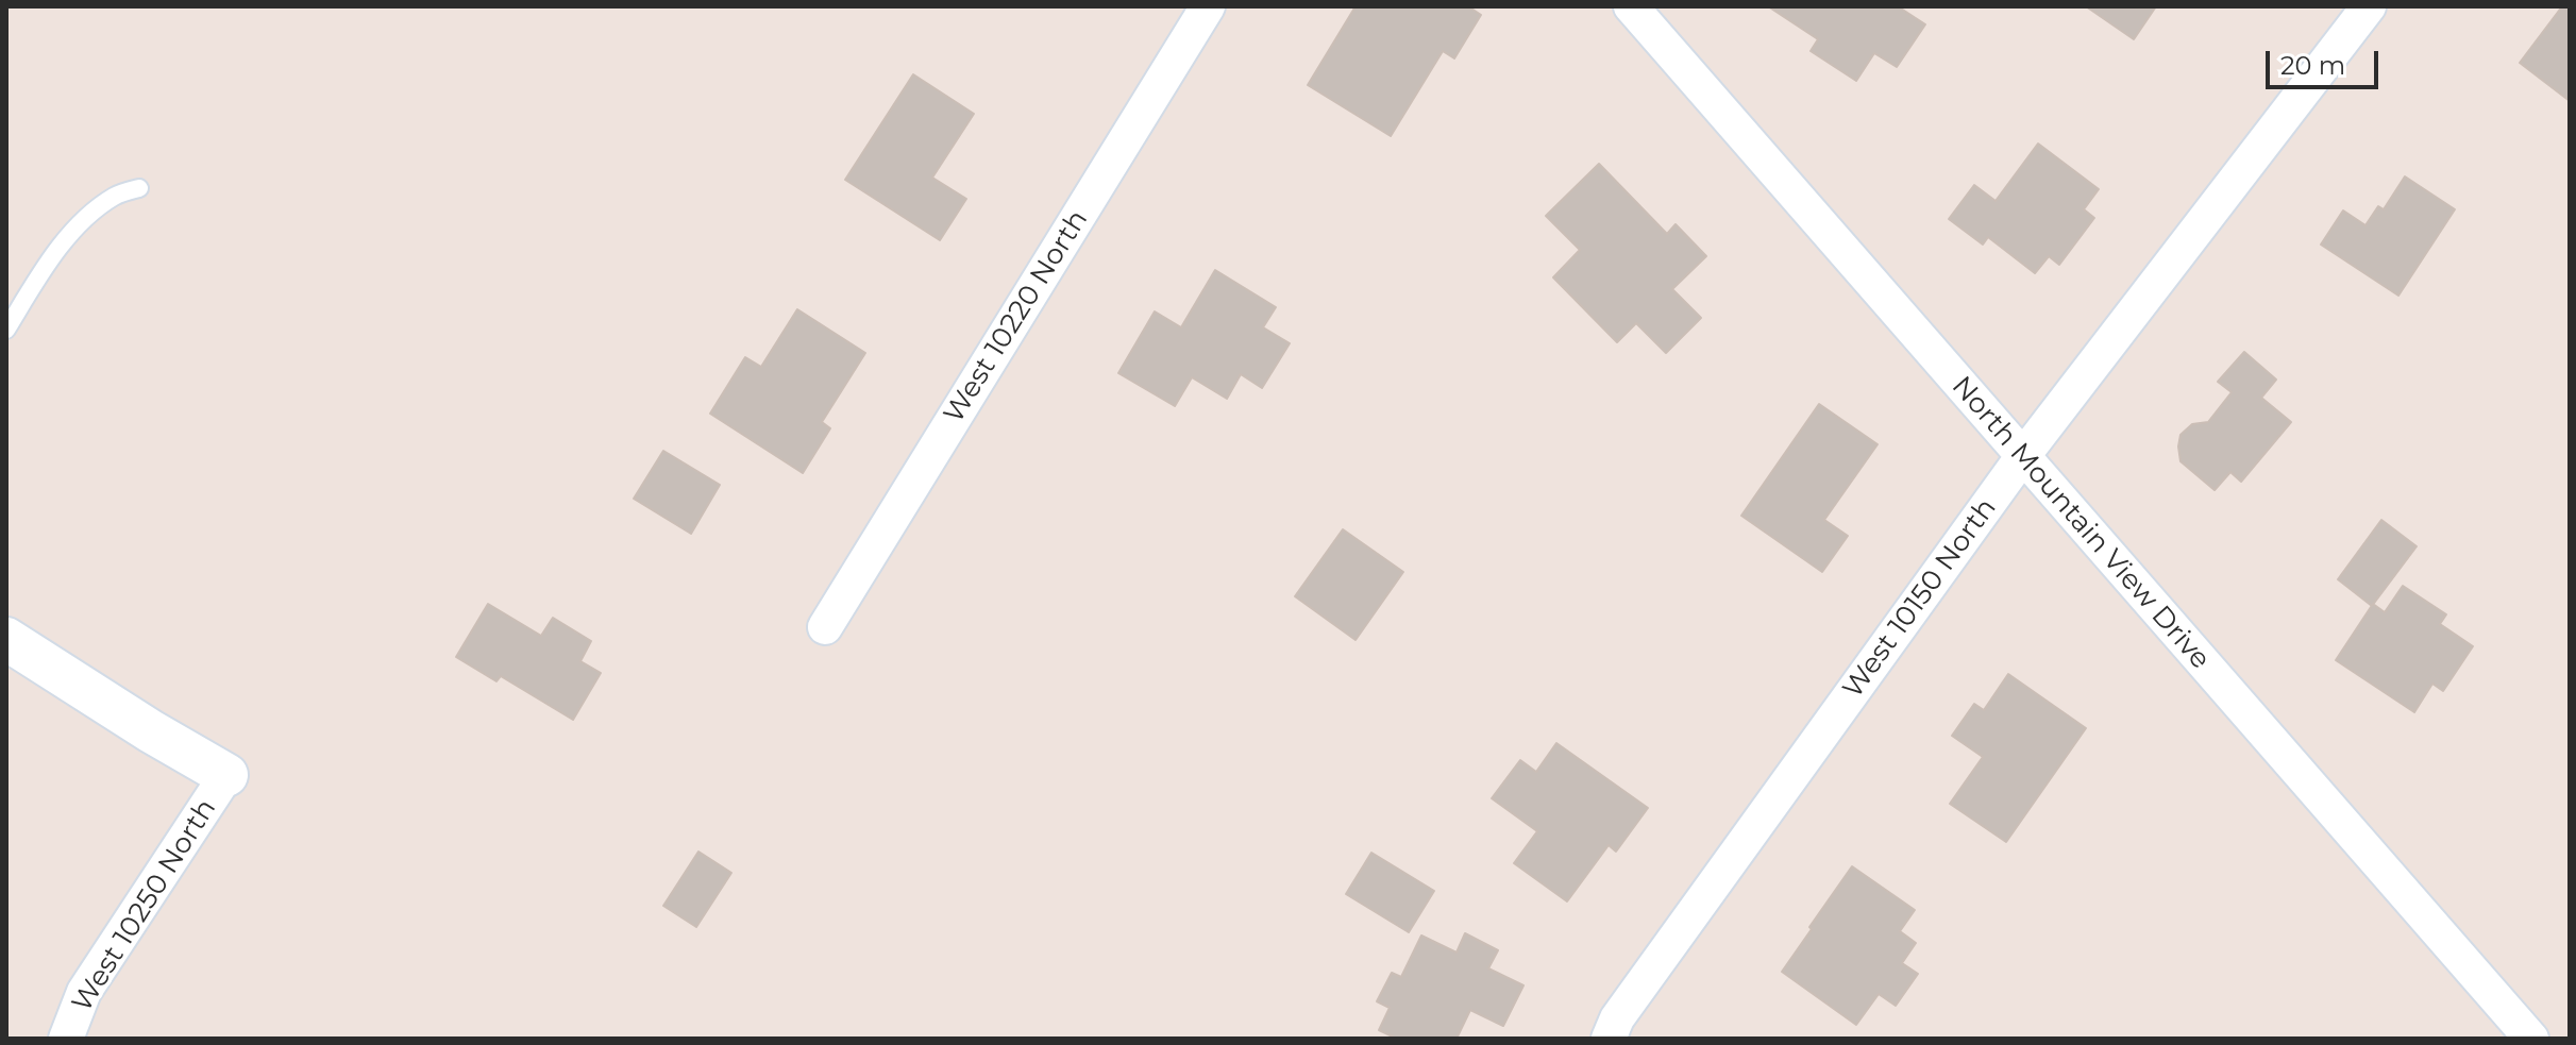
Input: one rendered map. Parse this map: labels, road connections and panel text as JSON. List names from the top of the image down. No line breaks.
{"streets":{"street":["West 10220 North","North Mountain View Drive","West 10150 North","West 10250 North"]},"crossings":[["North Mountain View Drive","West 10150 North"]],"scale_bar":"20 m"}
